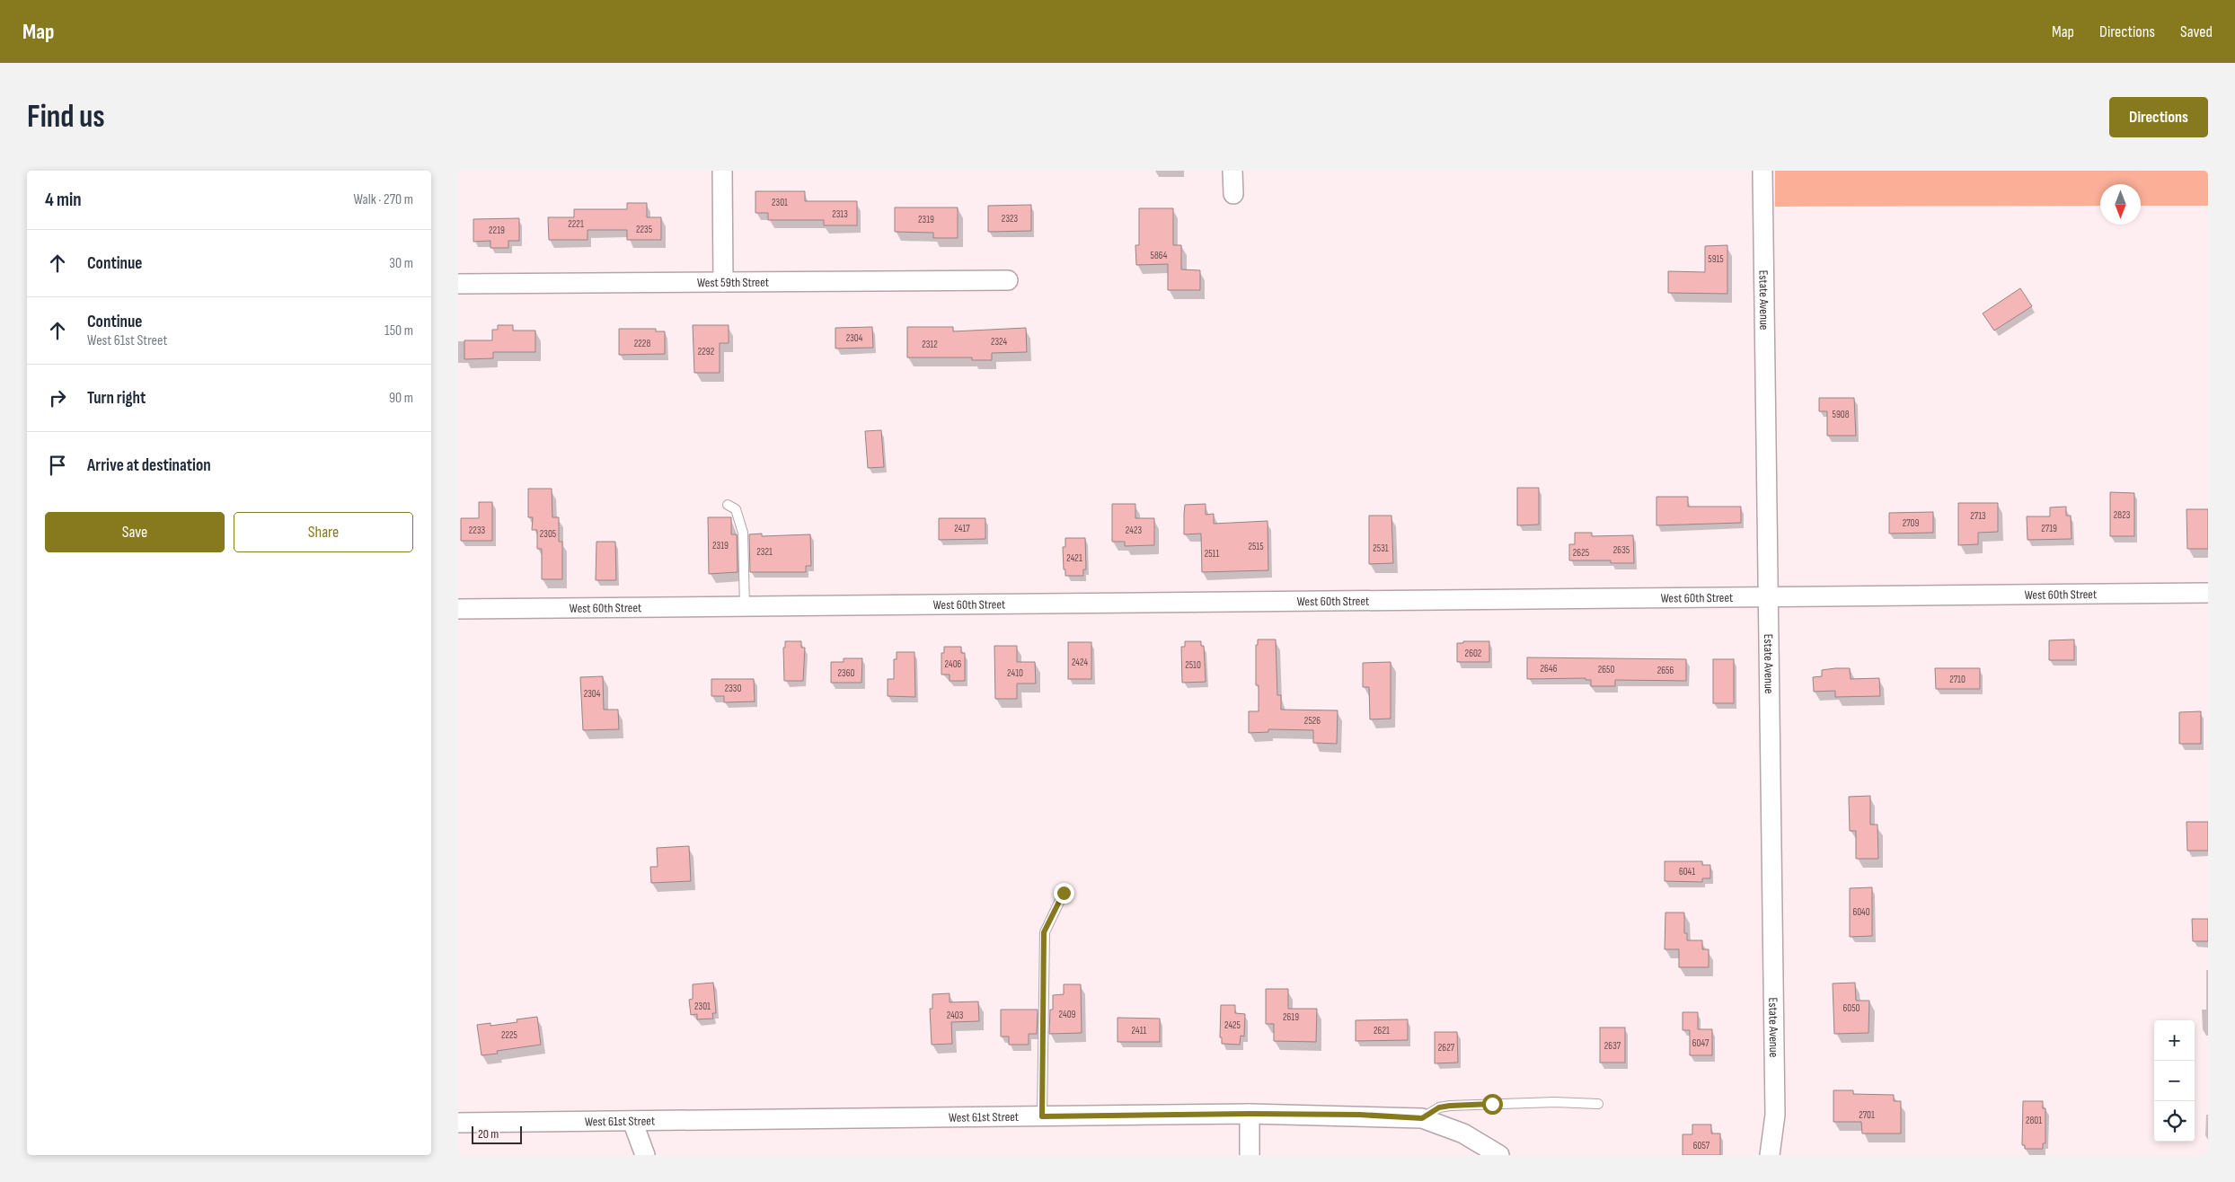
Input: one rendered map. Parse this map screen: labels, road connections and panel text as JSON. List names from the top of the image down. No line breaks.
{"streets":{"street":["West 59th Street","Estate Avenue","West 60th Street","West 61st Street"]},"crossings":[["Estate Avenue","West 60th Street"]],"house_numbers":["2301","2313","2323","2319","2221","2235","2219","5864","5915","2304","2324","2228","2312","2292","5908","2823","2713","2709","2417","2719","2233","2423","2305","2319","2515","2531","2635","2321","2625","2511","2421","2602","2424","2406","2510","2646","2650","2656","2360","2410","2710","2330","2304","2526","6041","6040","2301","6050","2409","2403","2619","2425","2411","2621","2225","6047","2637","2627","2701","2801","6057"],"scale_bar":"20 m","north":"bottom","page":{"header":"Map","nav":["Map","Directions","Saved"],"buttons":["Directions",["Save","Share"]],"title":"Find us","heading":["4 min","Walk · 270 m"],"list":[["Continue","30 m"],["Continue","West 61st Street","150 m"],["Turn right","90 m"],"Arrive at destination"],"map_buttons":["+","−"],"scale":"20 m"}}
